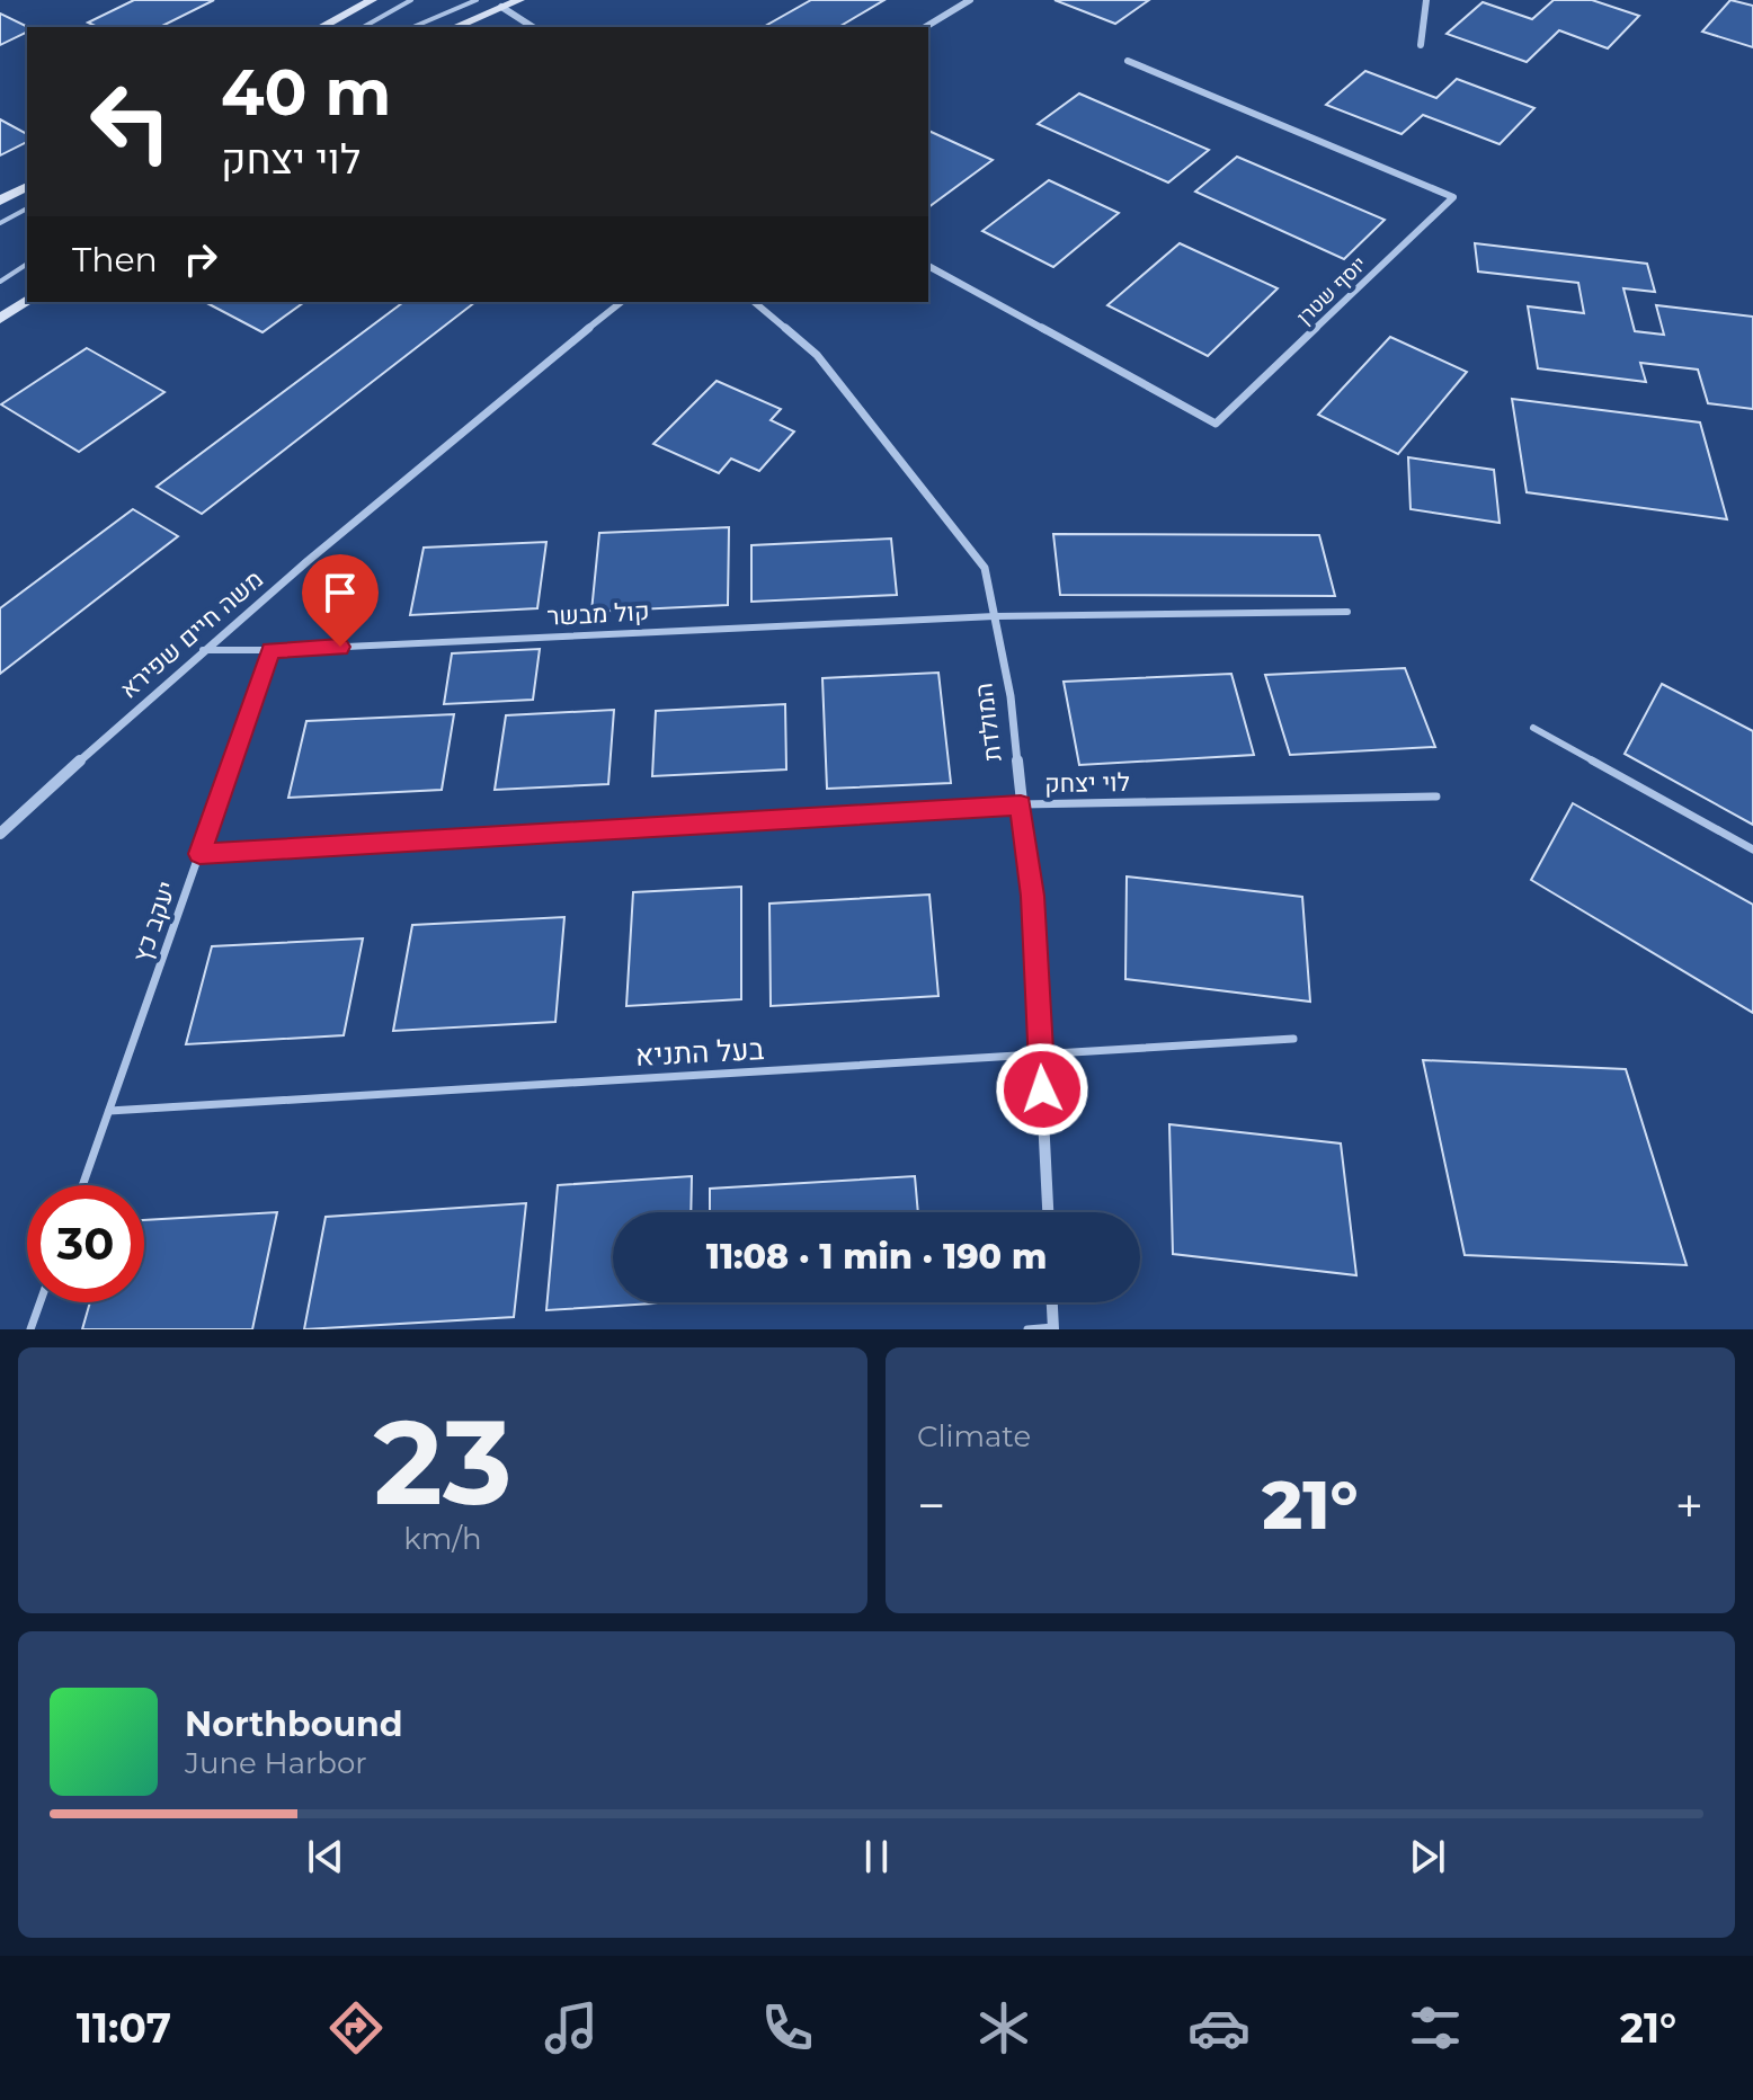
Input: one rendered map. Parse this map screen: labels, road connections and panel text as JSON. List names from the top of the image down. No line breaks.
{"streets":{"street":["יוסף שטרן","משה חיים שפירא","המולדת"],"lane":["קול מבשר","לוי יצחק","יעקב כץ","בעל התניא"]},"crossings":[["קול מבשר","משה חיים שפירא"],["קול מבשר","המולדת"],["קול מבשר","יעקב כץ"],["המולדת","לוי יצחק"],["המולדת","בעל התניא"],["לוי יצחק","יעקב כץ"],["יעקב כץ","בעל התניא"]],"page":{"turn":["40 m","לוי יצחק"],"then":"Then","limit":"30","trip":"11:08 · 1 min · 190 m","tile":[["23","km/h"],"Climate"],"heat":["−","21°","+"],"song":["Northbound","June Harbor"],"tabs":["11:07","21°"]}}
